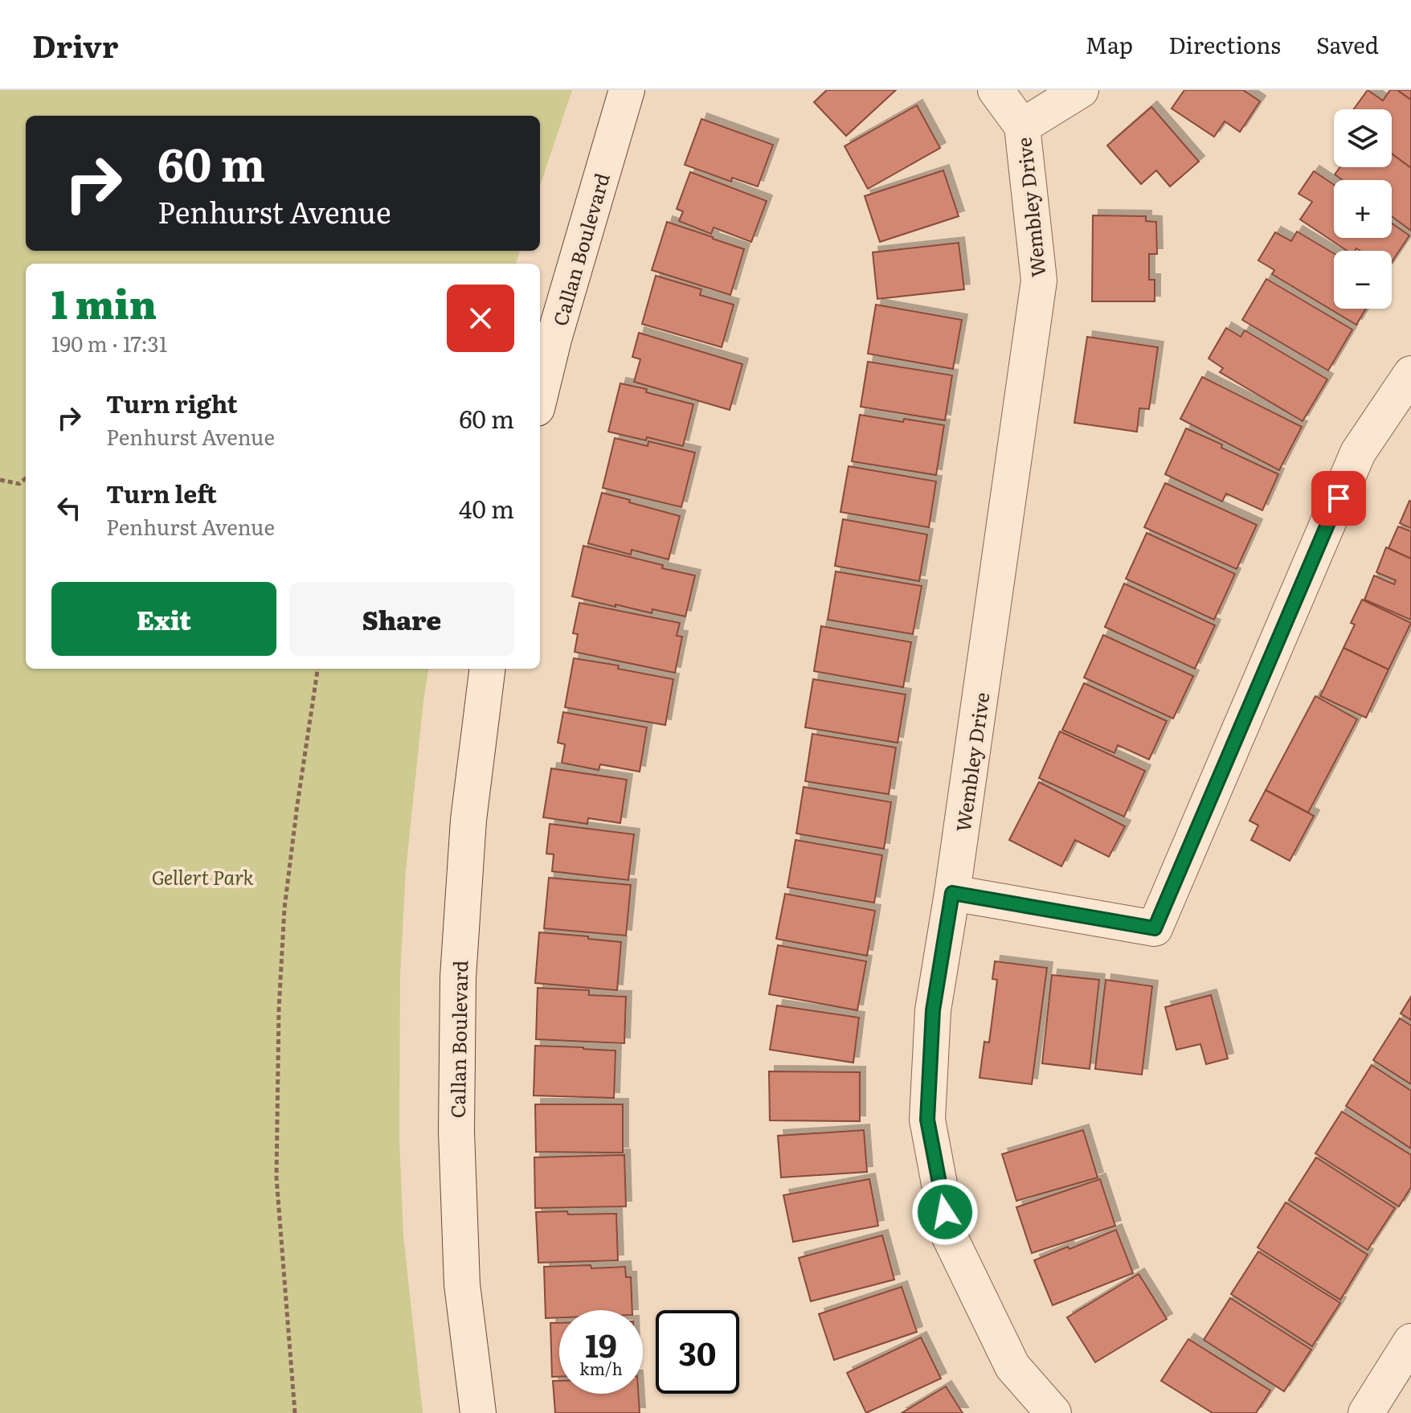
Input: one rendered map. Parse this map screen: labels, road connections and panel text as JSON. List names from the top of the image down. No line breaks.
{"streets":{"street":["Wembley Drive","Callan Boulevard"]},"parks":["Gellert Park"],"page":{"header":"Drivr","nav":["Map","Directions","Saved"],"map_buttons":["+","−"],"turn":["60 m","Penhurst Avenue"],"heading":["1 min","190 m · 17:31"],"list":[{"name":"Turn right","note":"Penhurst Avenue","value":"60 m"},{"name":"Turn left","note":"Penhurst Avenue","value":"40 m"}],"buttons":["Exit","Share"],"speed":"19 km/h","limit":"30"}}
